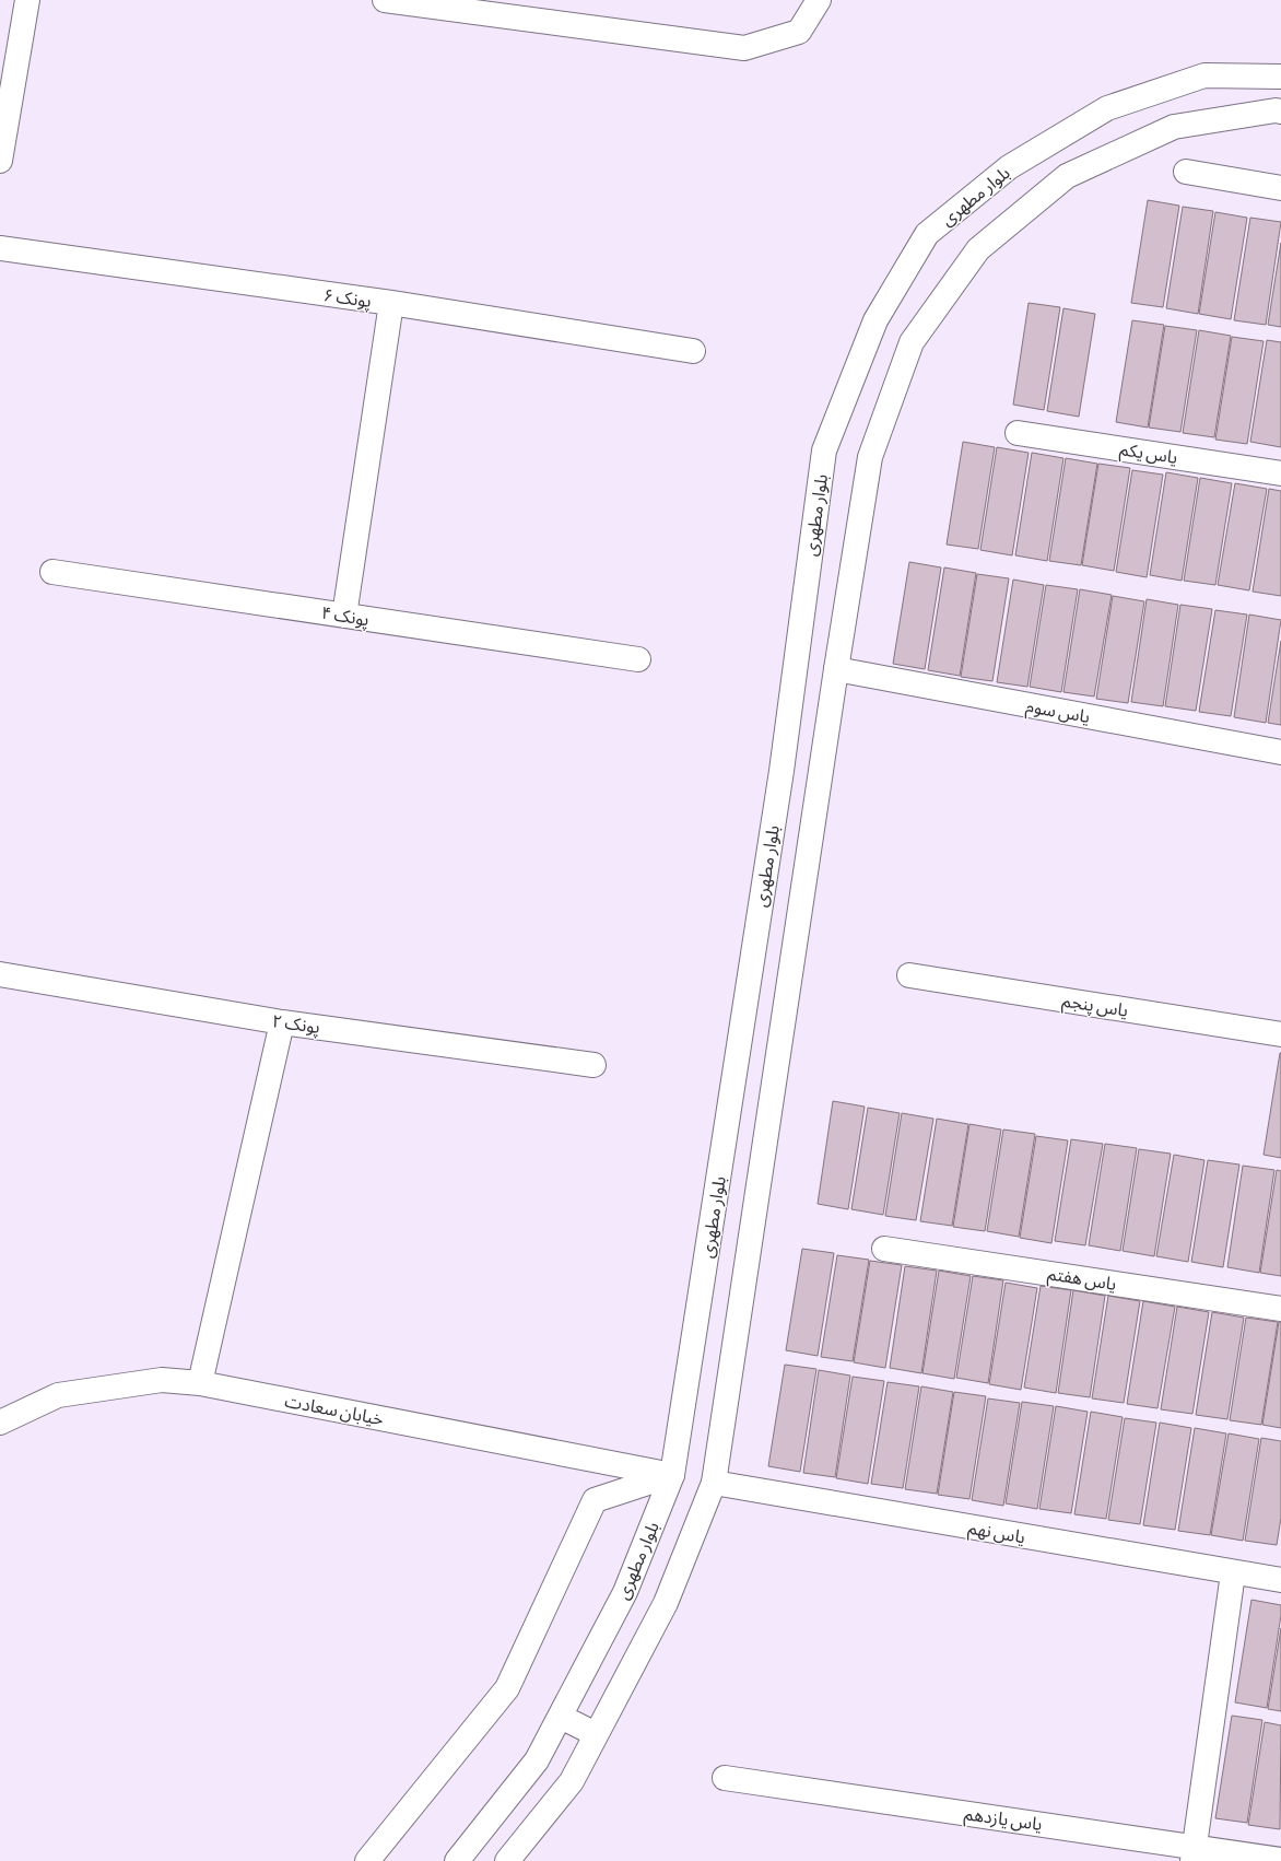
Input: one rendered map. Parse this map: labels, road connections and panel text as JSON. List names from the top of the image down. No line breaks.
{"streets":{"street":["بلوار مطهری","پونک ۶","یاس یکم","پونک ۴","یاس سوم","یاس پنجم","پونک ۲","یاس هفتم","خیابان سعادت","یاس نهم","یاس یازدهم"]},"crossings":[["بلوار مطهری","خیابان سعادت"]]}
